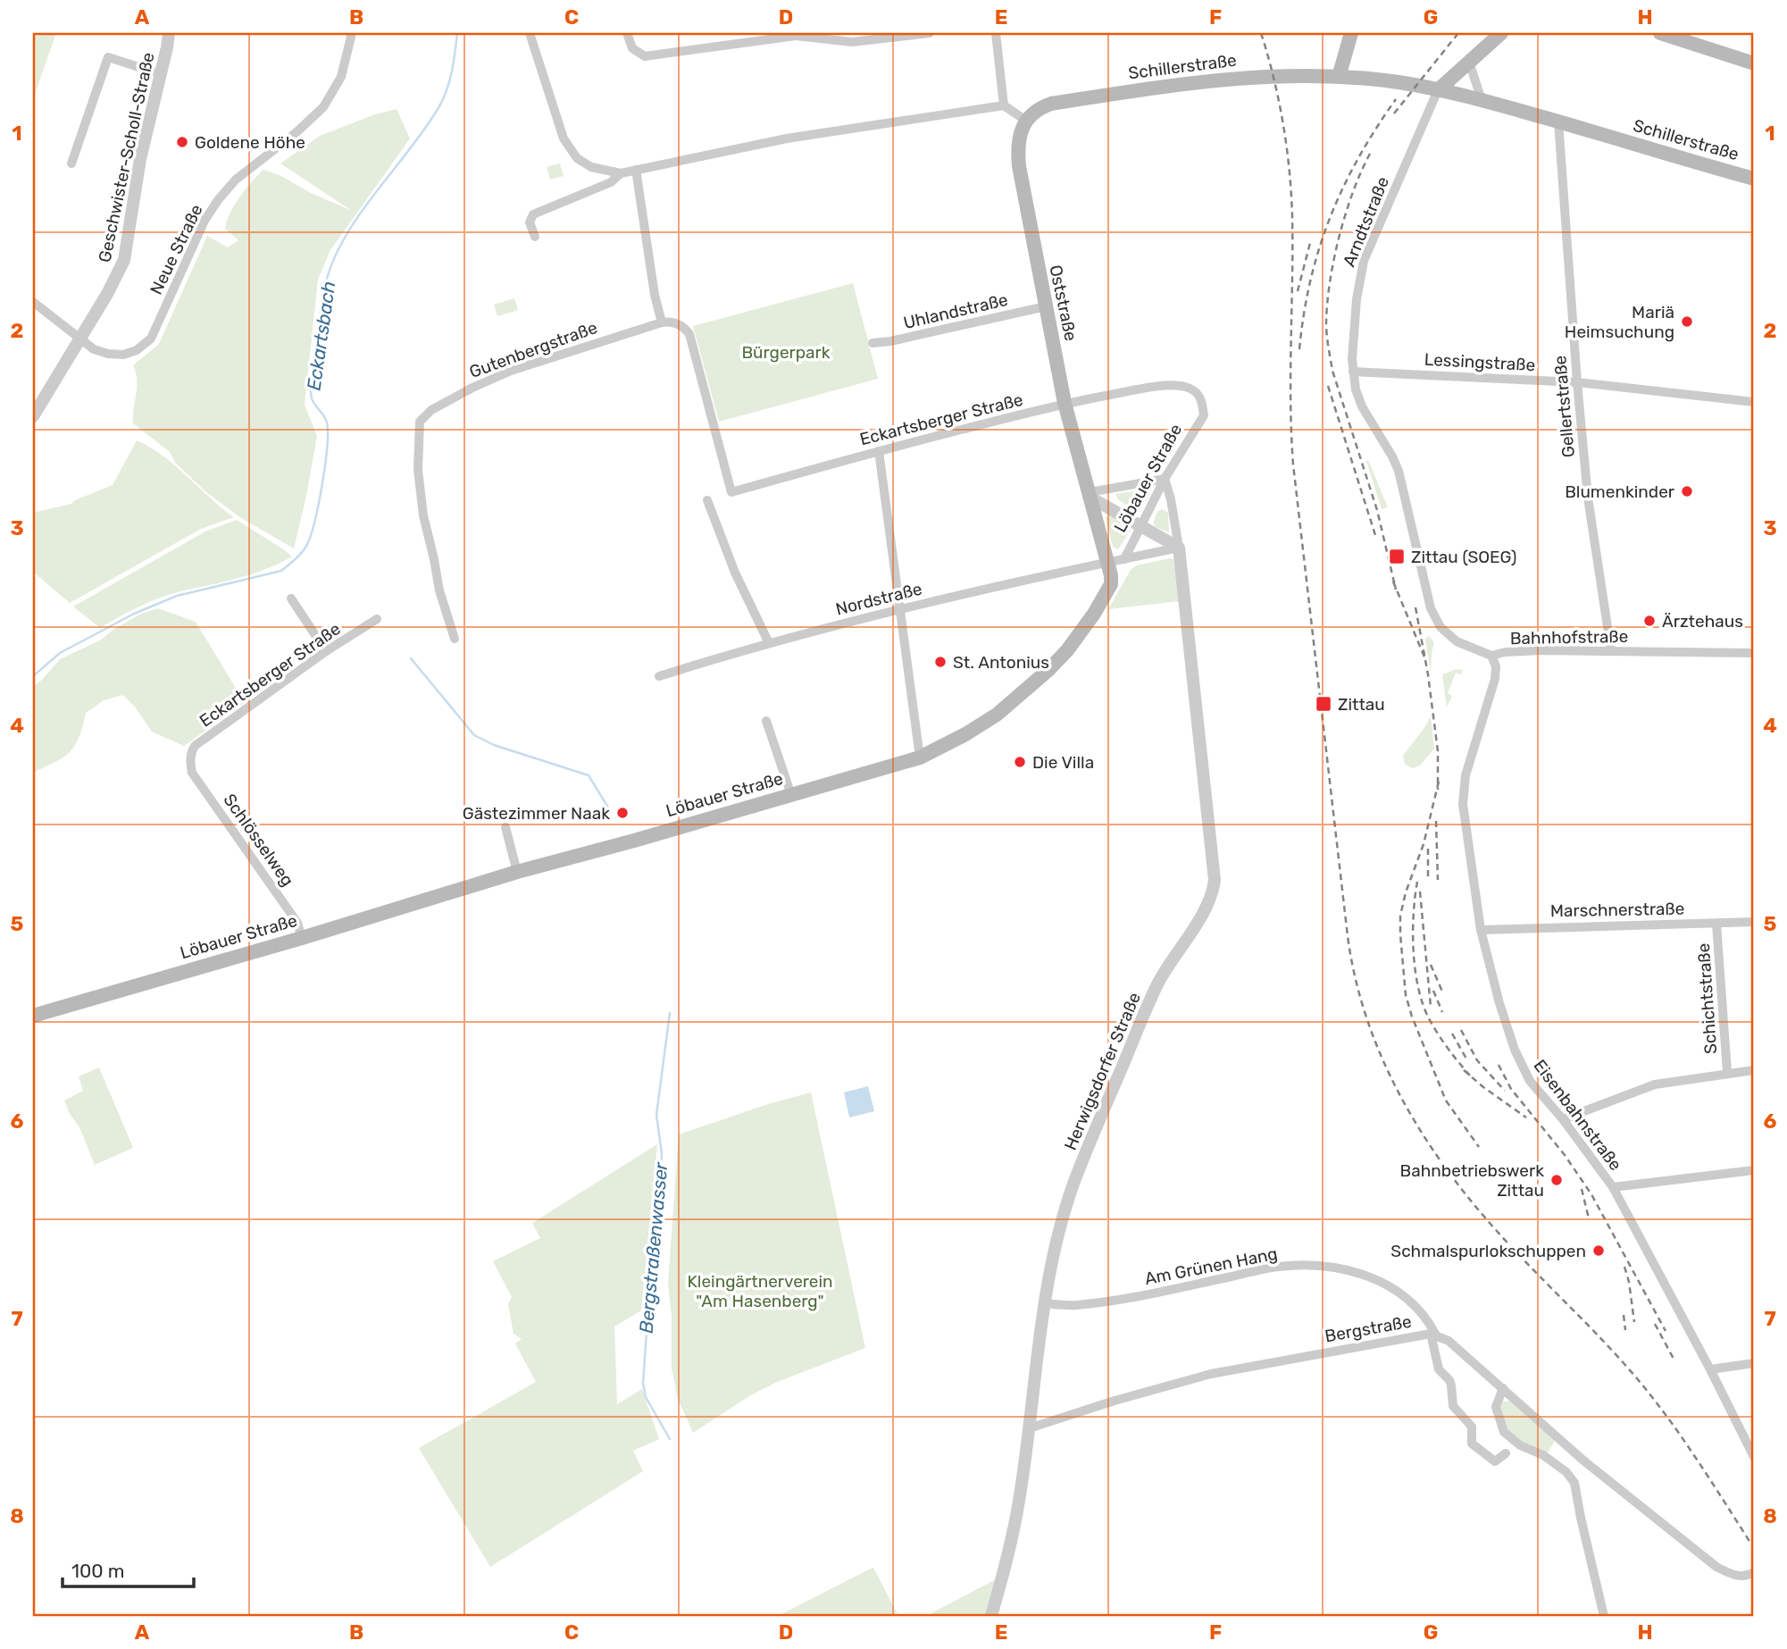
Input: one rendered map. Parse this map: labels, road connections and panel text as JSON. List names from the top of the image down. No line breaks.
{"streets":{"main road":["Schillerstraße","Oststraße","Löbauer Straße"],"street":["Geschwister-Scholl-Straße","Arndtstraße","Neue Straße","Uhlandstraße","Gutenbergstraße","Lessingstraße","Gellertstraße","Eckartsberger Straße","Nordstraße","Bahnhofstraße","Schlösselweg","Marschnerstraße","Schichtstraße","Herwigsdorfer Straße","Eisenbahnstraße","Am Grünen Hang","Bergstraße"]},"crossings":[["Schillerstraße","Arndtstraße"],["Schillerstraße","Oststraße"],["Schillerstraße","Gellertstraße"],["Geschwister-Scholl-Straße","Neue Straße"],["Arndtstraße","Lessingstraße"],["Arndtstraße","Bahnhofstraße"],["Oststraße","Uhlandstraße"],["Oststraße","Eckartsberger Straße"],["Oststraße","Löbauer Straße"],["Oststraße","Nordstraße"],["Gutenbergstraße","Eckartsberger Straße"],["Lessingstraße","Gellertstraße"],["Lessingstraße","Bahnhofstraße"],["Gellertstraße","Bahnhofstraße"],["Eckartsberger Straße","Löbauer Straße"],["Eckartsberger Straße","Schlösselweg"],["Löbauer Straße","Nordstraße"],["Löbauer Straße","Schlösselweg"],["Bahnhofstraße","Eisenbahnstraße"],["Marschnerstraße","Schichtstraße"],["Marschnerstraße","Eisenbahnstraße"],["Herwigsdorfer Straße","Am Grünen Hang"],["Herwigsdorfer Straße","Bergstraße"],["Am Grünen Hang","Bergstraße"]],"water":["Eckartsbach","Bergstraßenwasser"],"parks":["Bürgerpark","Kleingärtnerverein \"Am Hasenberg\""],"places":{"other":["Goldene Höhe","Mariä Heimsuchung","Blumenkinder","Ärztehaus","St. Antonius","Die Villa","Gästezimmer Naak","Bahnbetriebswerk Zittau","Schmalspurlokschuppen"],"transit":["Zittau (SOEG)","Zittau"]},"scale_bar":"100 m","grid":{"columns":["A","B","C","D","E","F","G","H"],"rows":["1","2","3","4","5","6","7","8"]}}
